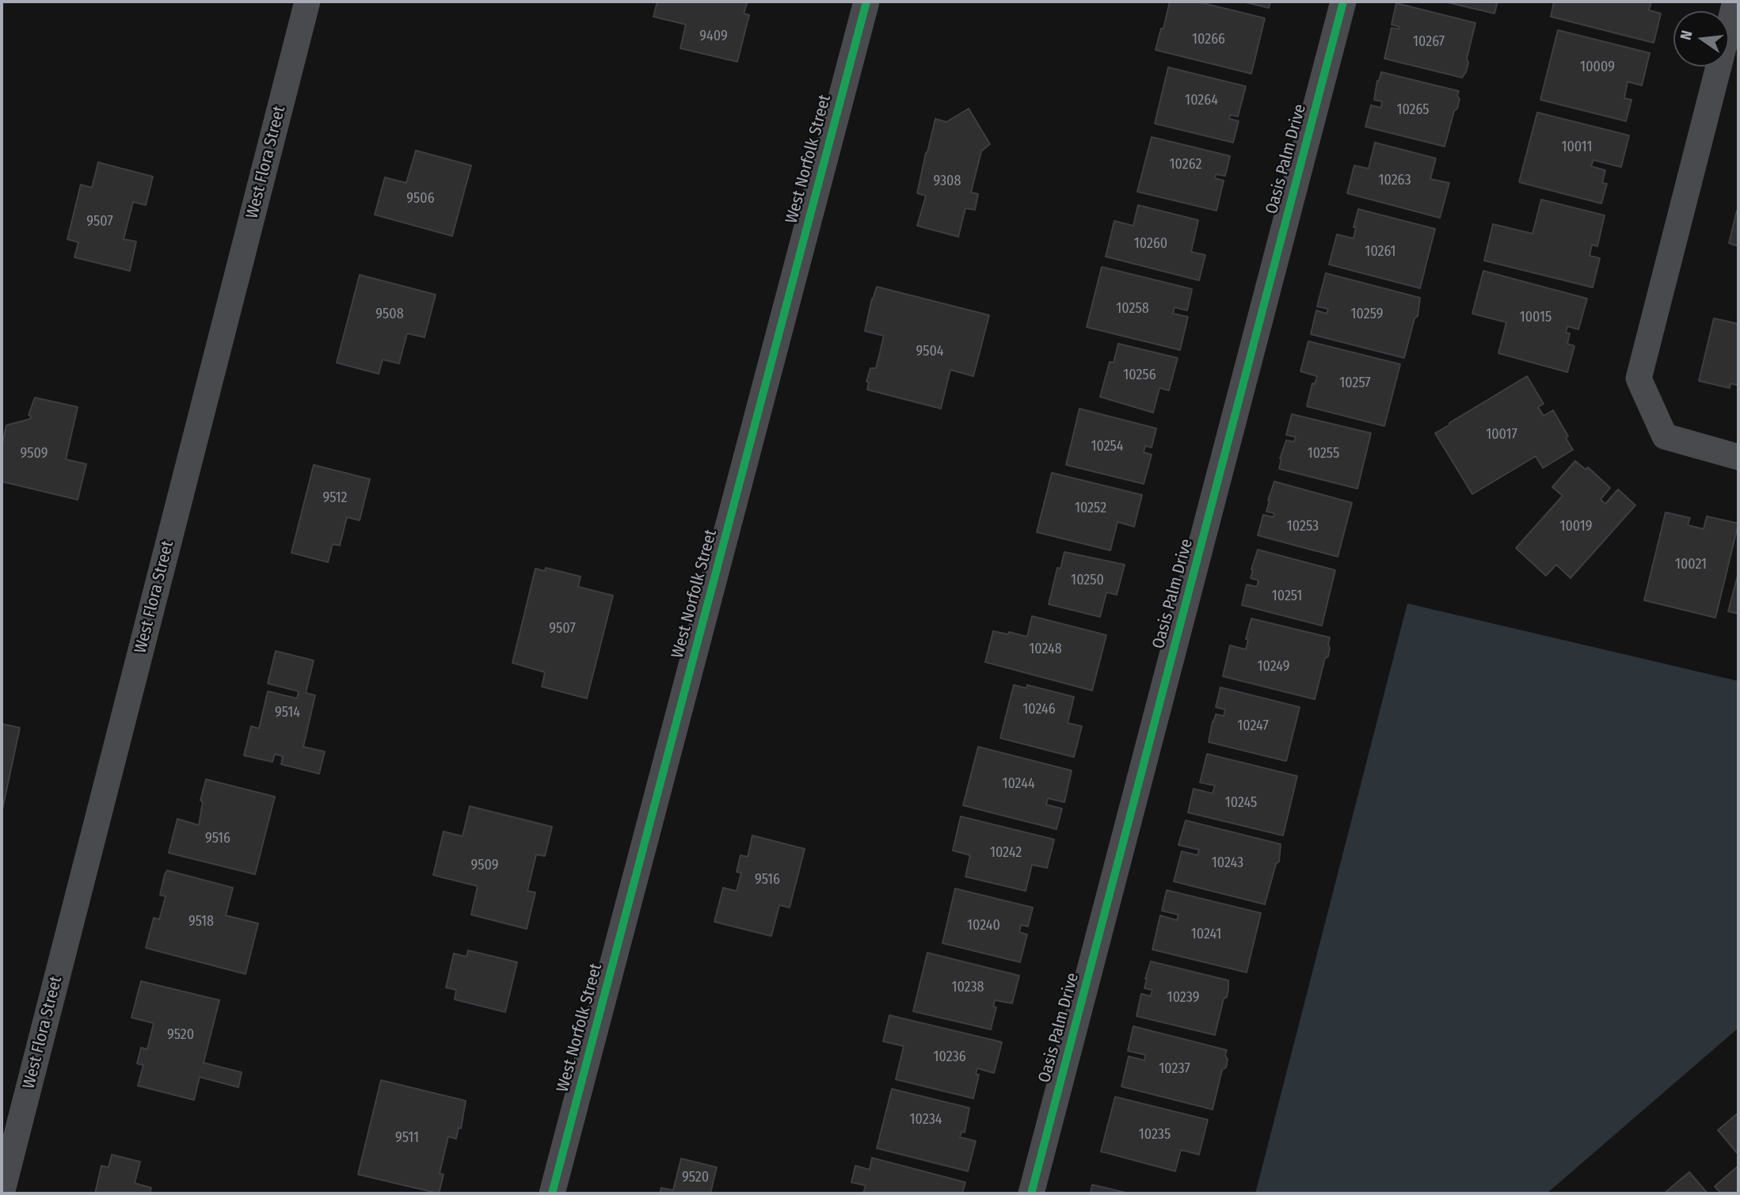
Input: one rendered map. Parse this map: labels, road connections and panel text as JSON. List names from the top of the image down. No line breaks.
{"streets":{"street":["West Norfolk Street","Oasis Palm Drive","West Flora Street"]},"house_numbers":["9409","10266","10267","10009","10264","10265","10011","10262","10263","9308","9506","9507","10260","10261","10258","9508","10259","10015","9504","10256","10257","10017","10254","9509","10255","9512","10252","10253","10019","10021","10250","10251","9507","10248","10249","10246","9514","10247","10244","10245","9516","10242","10243","9509","9516","9518","10240","10241","10238","10239","9520","10236","10237","10234","10235","9511","9520"],"north":"left"}
